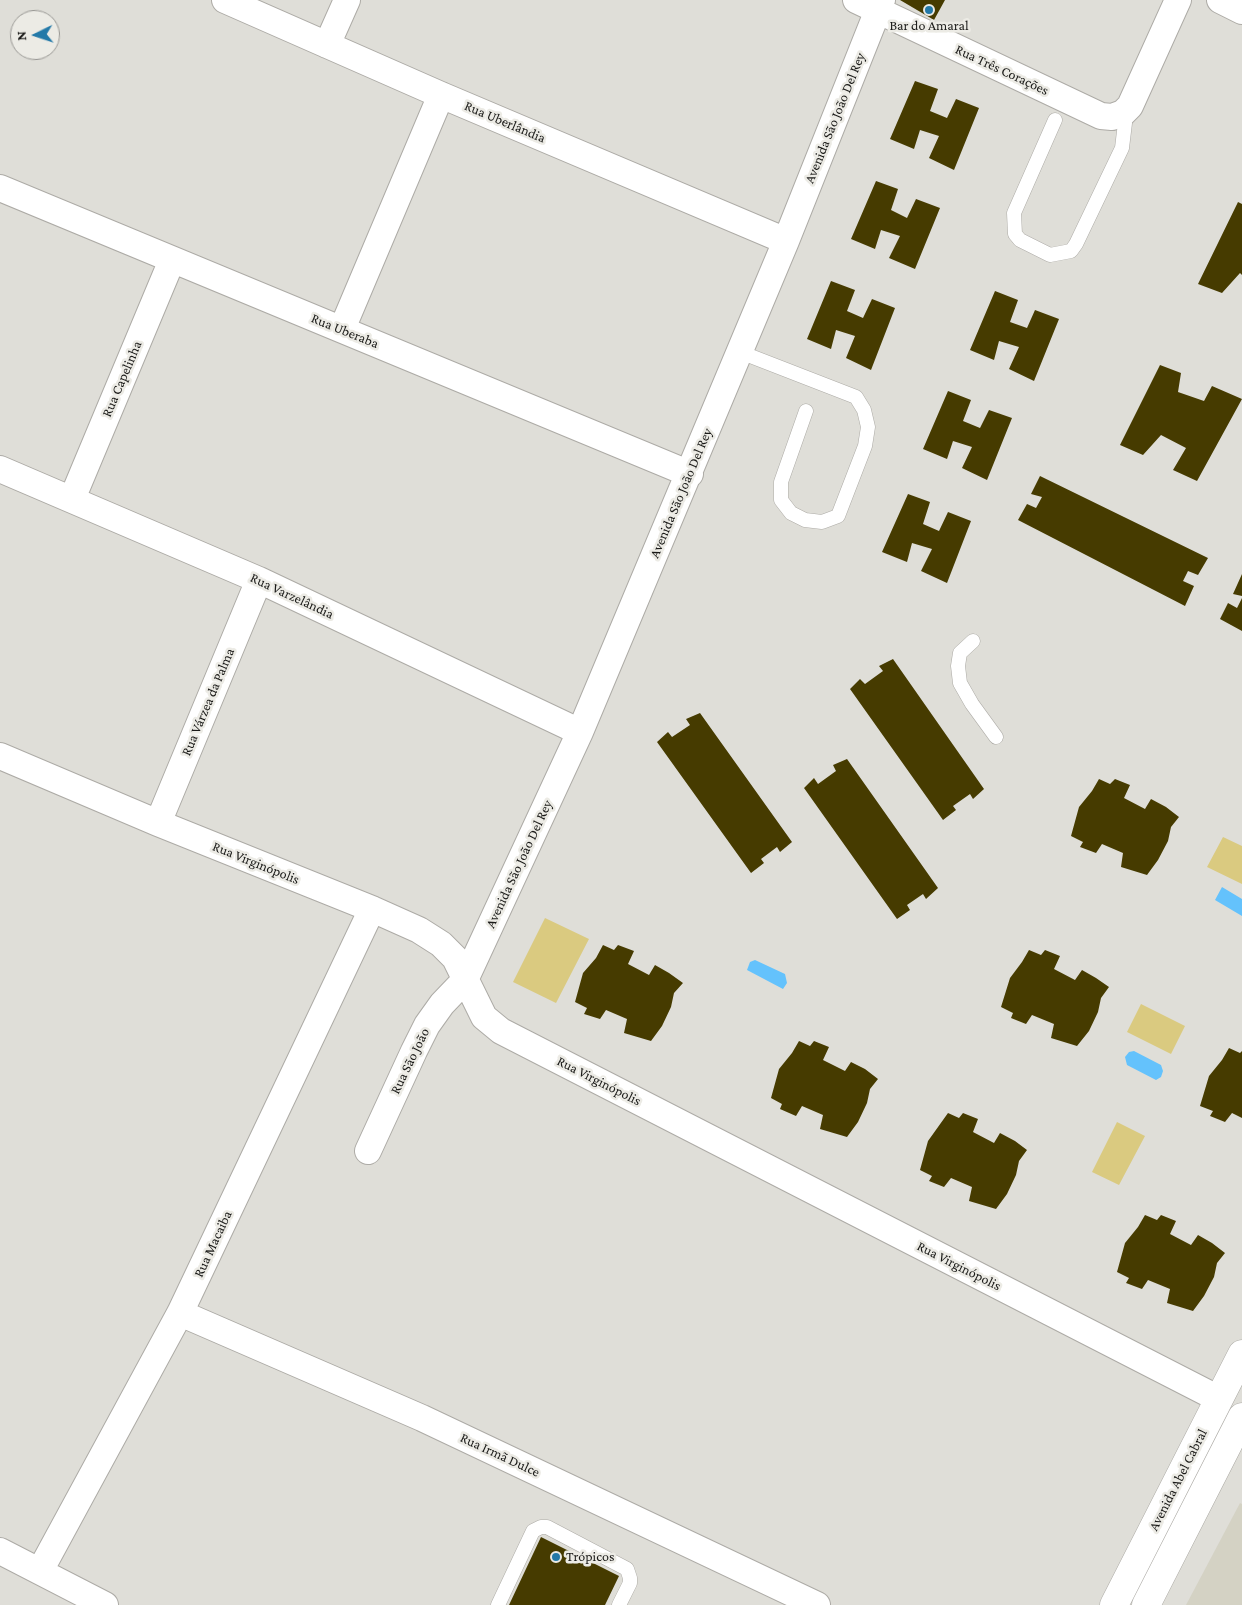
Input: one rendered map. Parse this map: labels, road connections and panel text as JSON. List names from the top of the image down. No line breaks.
{"streets":{"main road":["Avenida Abel Cabral"],"street":["Rua Três Corações","Avenida São João Del Rey","Rua Uberlândia","Rua Uberaba","Rua Capelinha","Rua Varzelândia","Rua Várzea da Palma","Rua Virginópolis","Rua São João","Rua Macaiba","Rua Irmã Dulce"]},"crossings":[["Rua Três Corações","Avenida São João Del Rey"],["Avenida São João Del Rey","Rua Uberlândia"],["Avenida São João Del Rey","Rua Uberaba"],["Avenida São João Del Rey","Rua Varzelândia"],["Avenida São João Del Rey","Rua Virginópolis"],["Avenida São João Del Rey","Rua São João"],["Rua Uberaba","Rua Capelinha"],["Rua Capelinha","Rua Varzelândia"],["Rua Varzelândia","Rua Várzea da Palma"],["Rua Várzea da Palma","Rua Virginópolis"],["Rua Virginópolis","Rua São João"],["Rua Virginópolis","Rua Macaiba"],["Rua Virginópolis","Avenida Abel Cabral"],["Rua Macaiba","Rua Irmã Dulce"]],"places":["Bar do Amaral","Trópicos"],"north":"left"}
